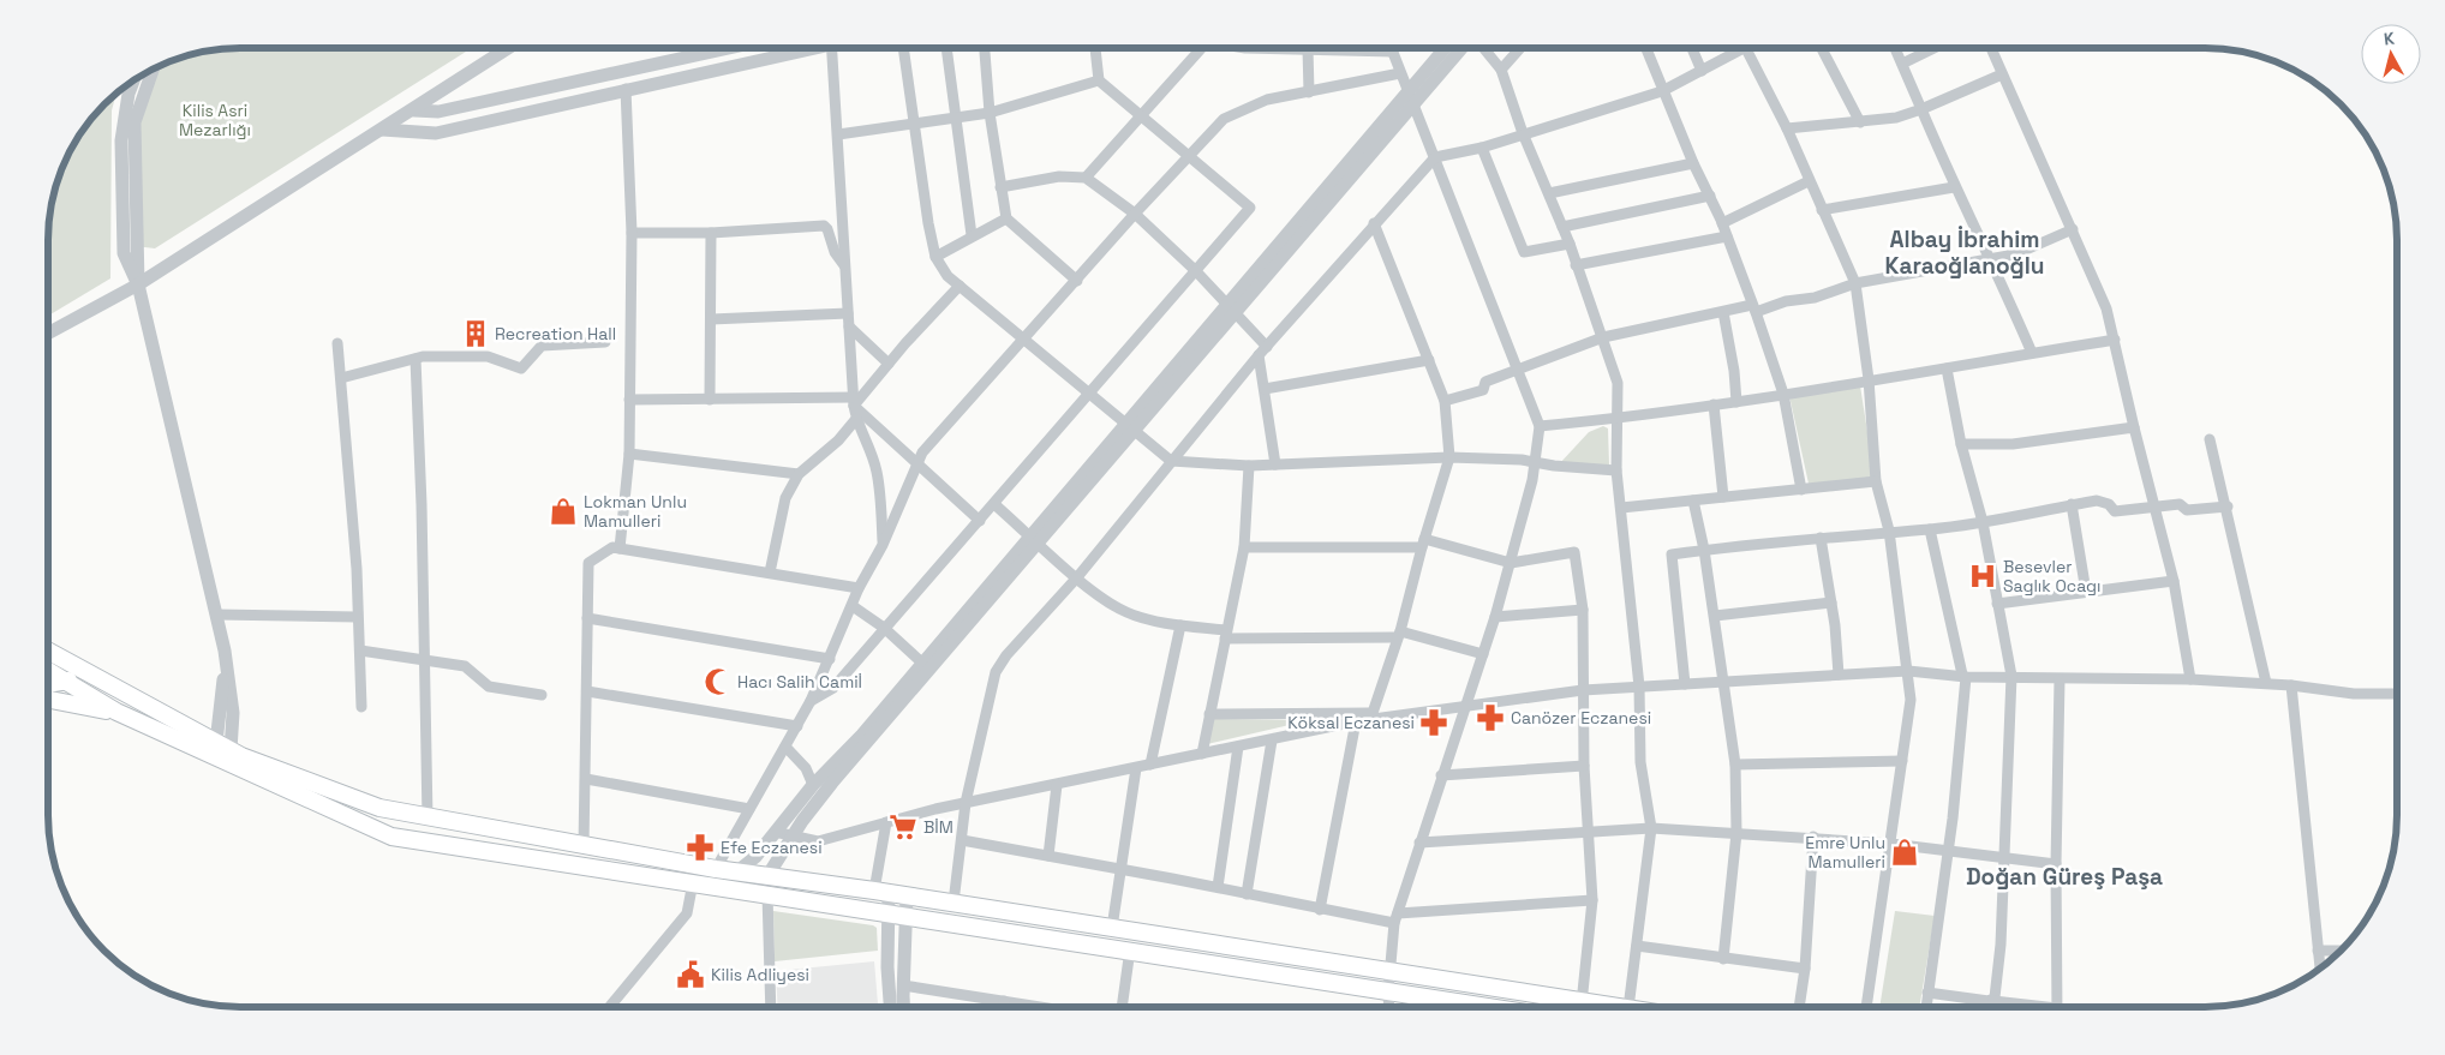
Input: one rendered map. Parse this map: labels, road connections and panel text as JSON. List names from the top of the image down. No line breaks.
{"districts":["Albay İbrahim Karaoğlanoğlu","Doğan Güreş Paşa"],"parks":["Kilis Asri Mezarlığı"],"places":{"building":["Recreation Hall"],"shop":["Lokman Unlu Mamulleri","Emre Unlu Mamulleri"],"hospital":["Besevler Saglık Ocagı"],"mosque":["Hacı Salih Camiİ"],"pharmacy":["Canözer Eczanesi","Köksal Eczanesi","Efe Eczanesi"],"supermarket":["BİM"],"public building":["Kilis Adliyesi"]},"north":"top"}
